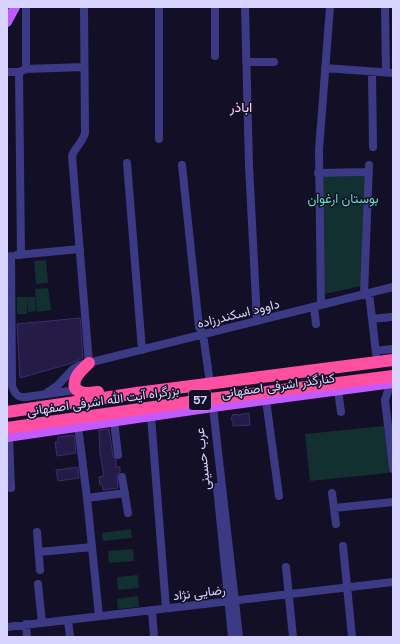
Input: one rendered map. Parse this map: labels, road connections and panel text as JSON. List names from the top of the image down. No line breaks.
{"streets":{"highway":["بزرگراه آیت الله اشرفی اصفهانی","57"],"main road":["کنارگذر اشرفی اصفهانی"],"street":["داوود اسکندرزاده","عرب حسینی","رضایی نژاد"]},"crossings":[["کنارگذر اشرفی اصفهانی","بزرگراه آیت الله اشرفی اصفهانی"],["کنارگذر اشرفی اصفهانی","عرب حسینی"],["بزرگراه آیت الله اشرفی اصفهانی","عرب حسینی"],["عرب حسینی","رضایی نژاد"]],"districts":["اباذر"],"parks":["بوستان ارغوان"]}
